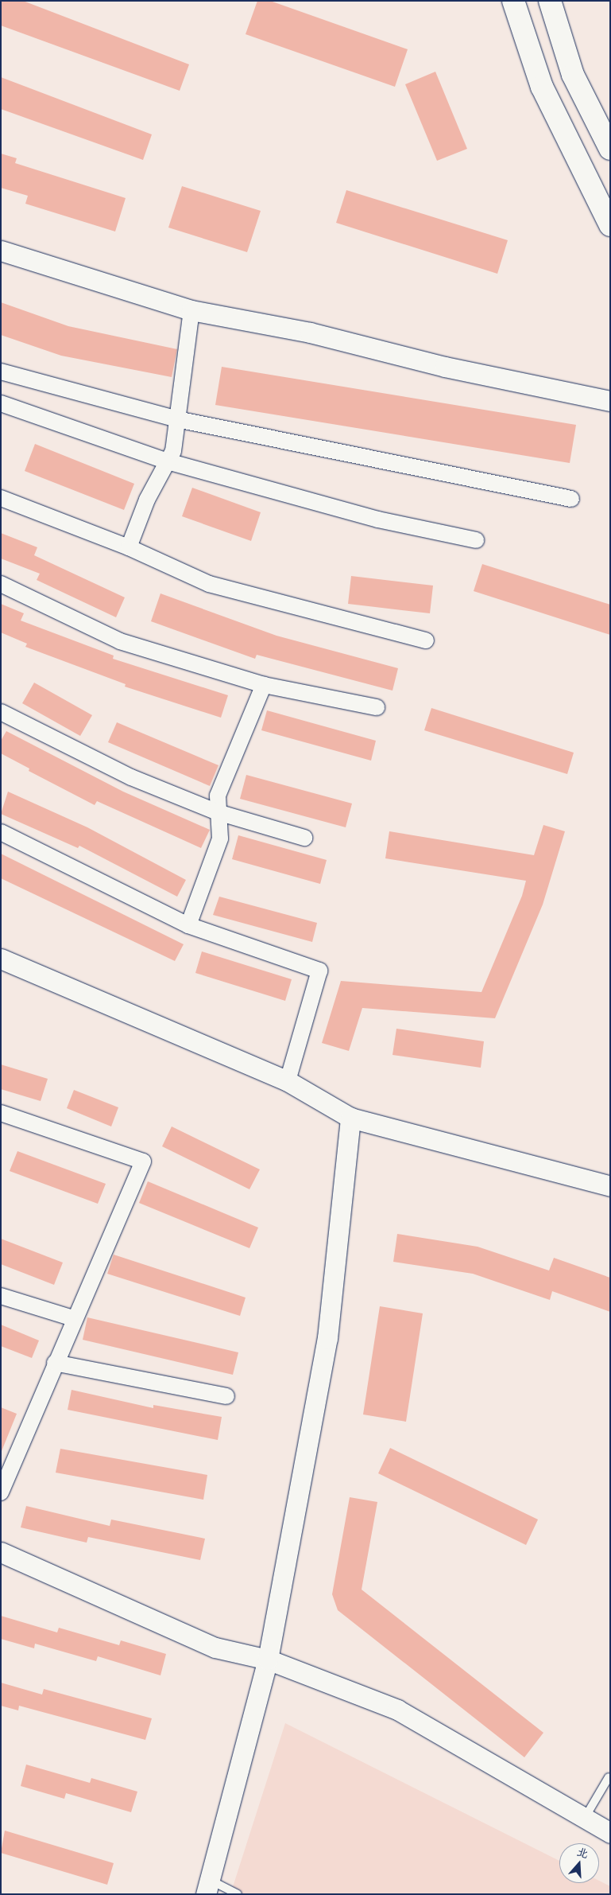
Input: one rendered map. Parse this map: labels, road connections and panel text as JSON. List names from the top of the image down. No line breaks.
{"north":"top"}
